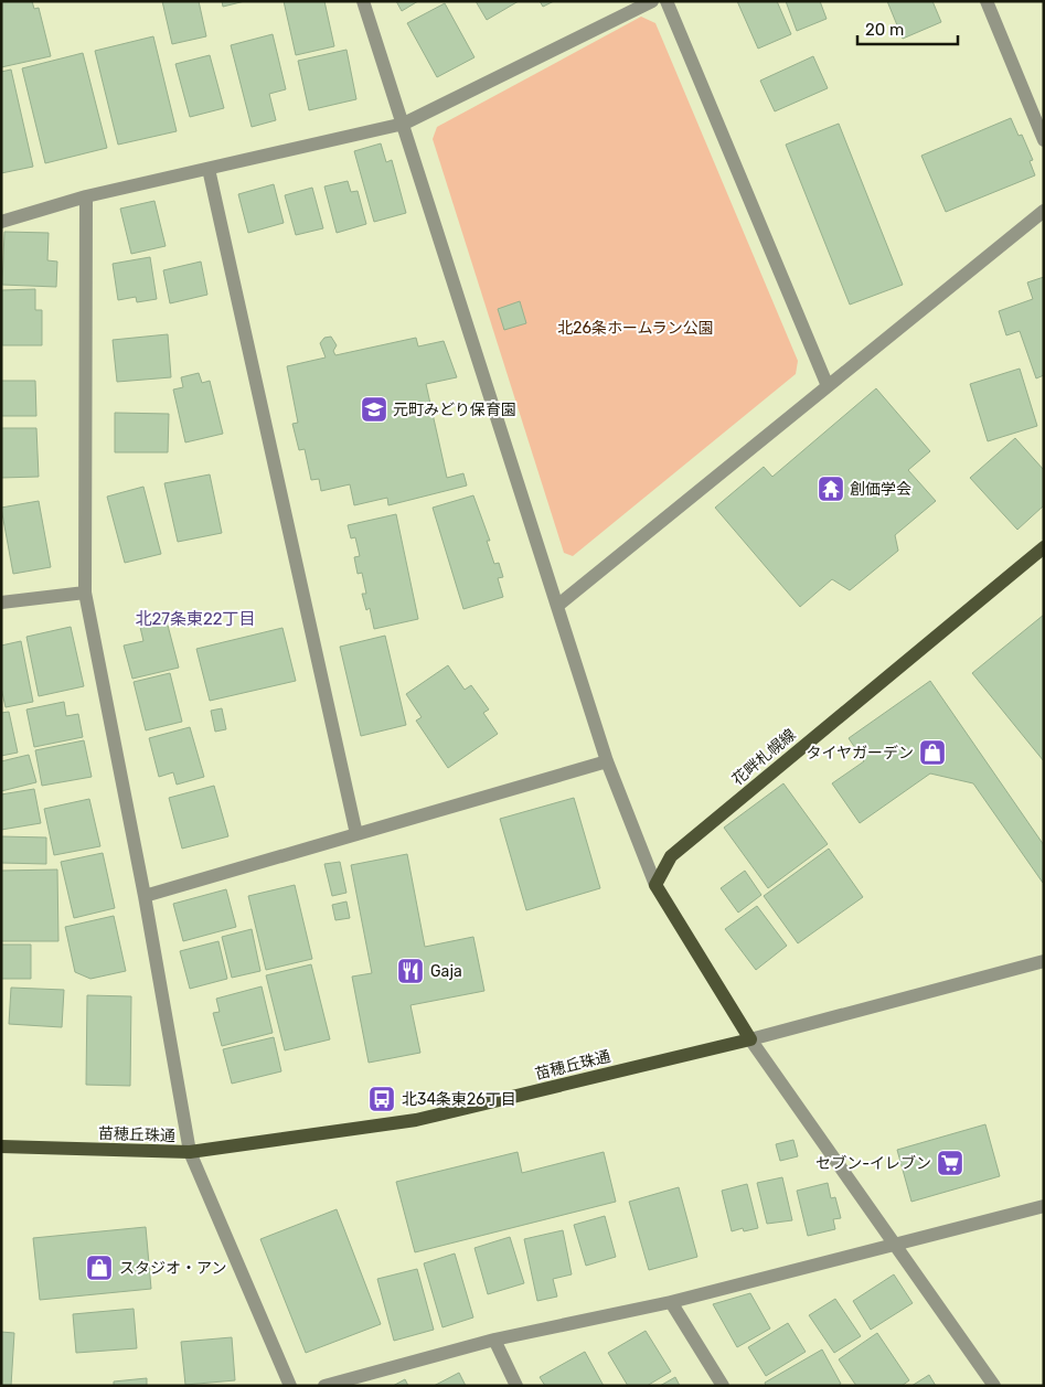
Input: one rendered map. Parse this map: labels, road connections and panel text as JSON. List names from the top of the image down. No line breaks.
{"streets":{"main road":["花畔札幌線","苗穂丘珠通"]},"districts":["北27条東22丁目"],"parks":["北26条ホームラン公園"],"places":{"school or university":["元町みどり保育園"],"temple":["創価学会"],"shop":["タイヤガーデン","スタジオ・アン"],"restaurant":["Gaja"],"bus stop":["北34条東26丁目"],"supermarket":["セブン-イレブン"]},"scale_bar":"20 m"}
